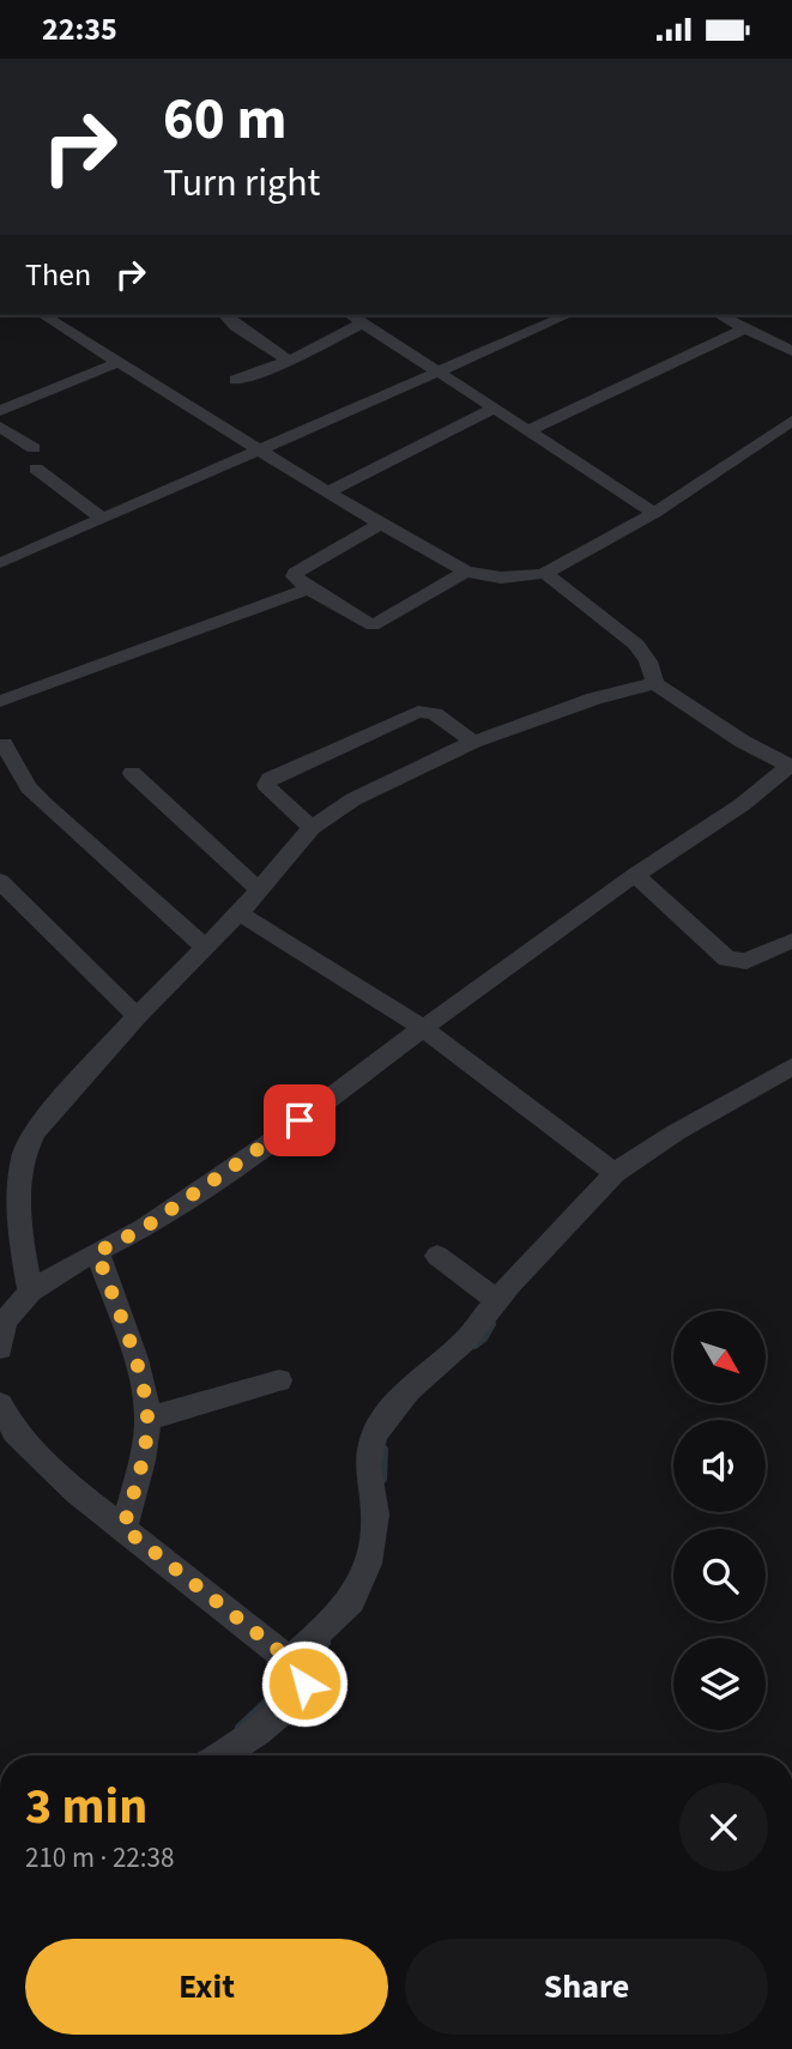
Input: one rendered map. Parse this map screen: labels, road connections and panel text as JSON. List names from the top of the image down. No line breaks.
{"north":"bottom right","page":{"status":"22:35","turn":["60 m","Turn right"],"then":"Then","heading":["3 min","210 m · 22:38"],"buttons":["Exit","Share"]}}
